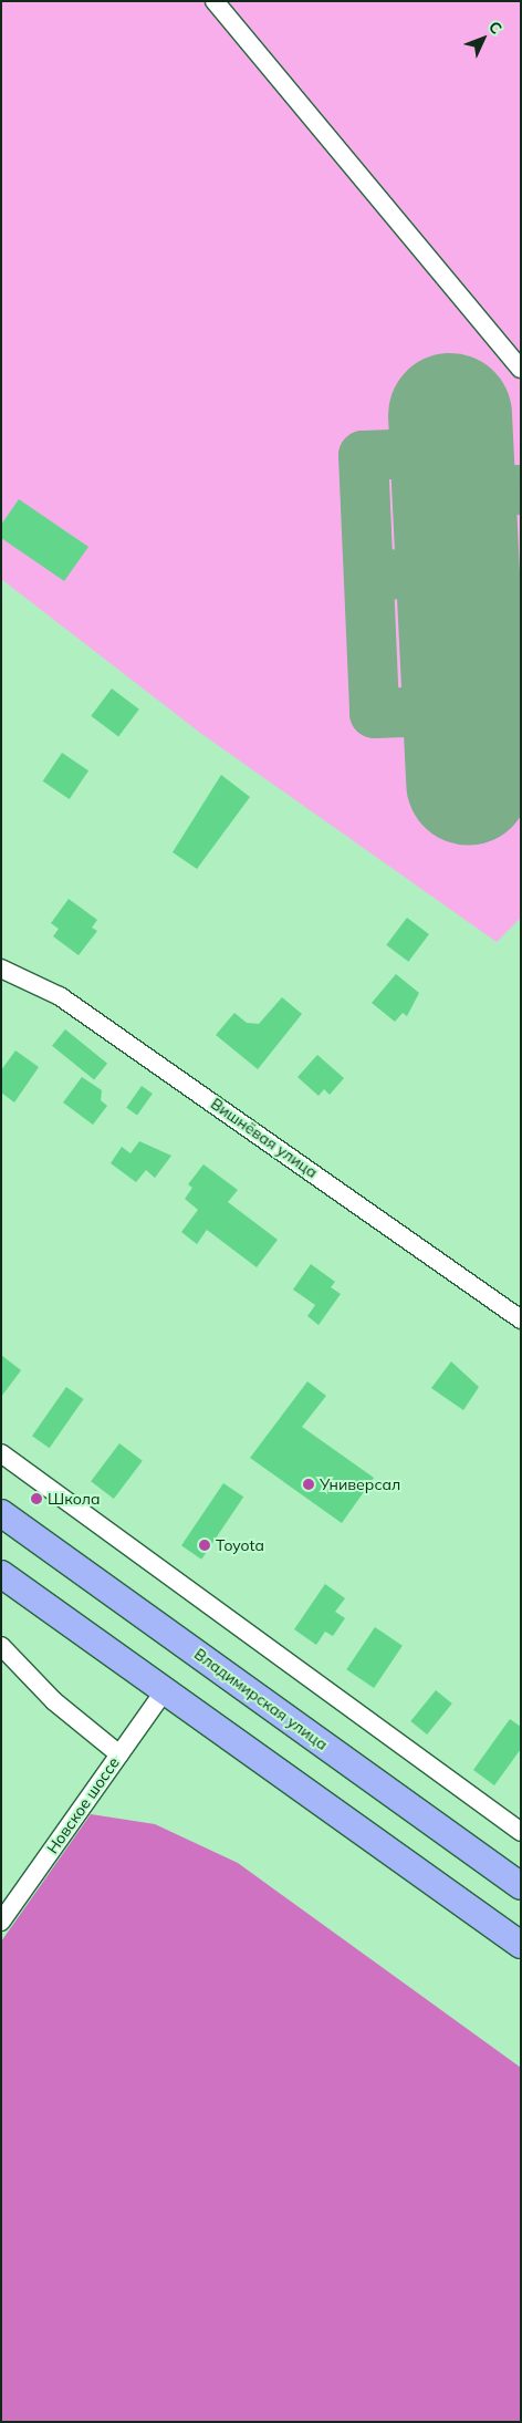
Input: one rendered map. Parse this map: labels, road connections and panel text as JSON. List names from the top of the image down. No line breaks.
{"streets":{"highway":["Владимирская улица"],"street":["Вишнёвая улица","Новское шоссе"]},"places":["Универсал","Школа","Toyota"],"north":"top right"}
